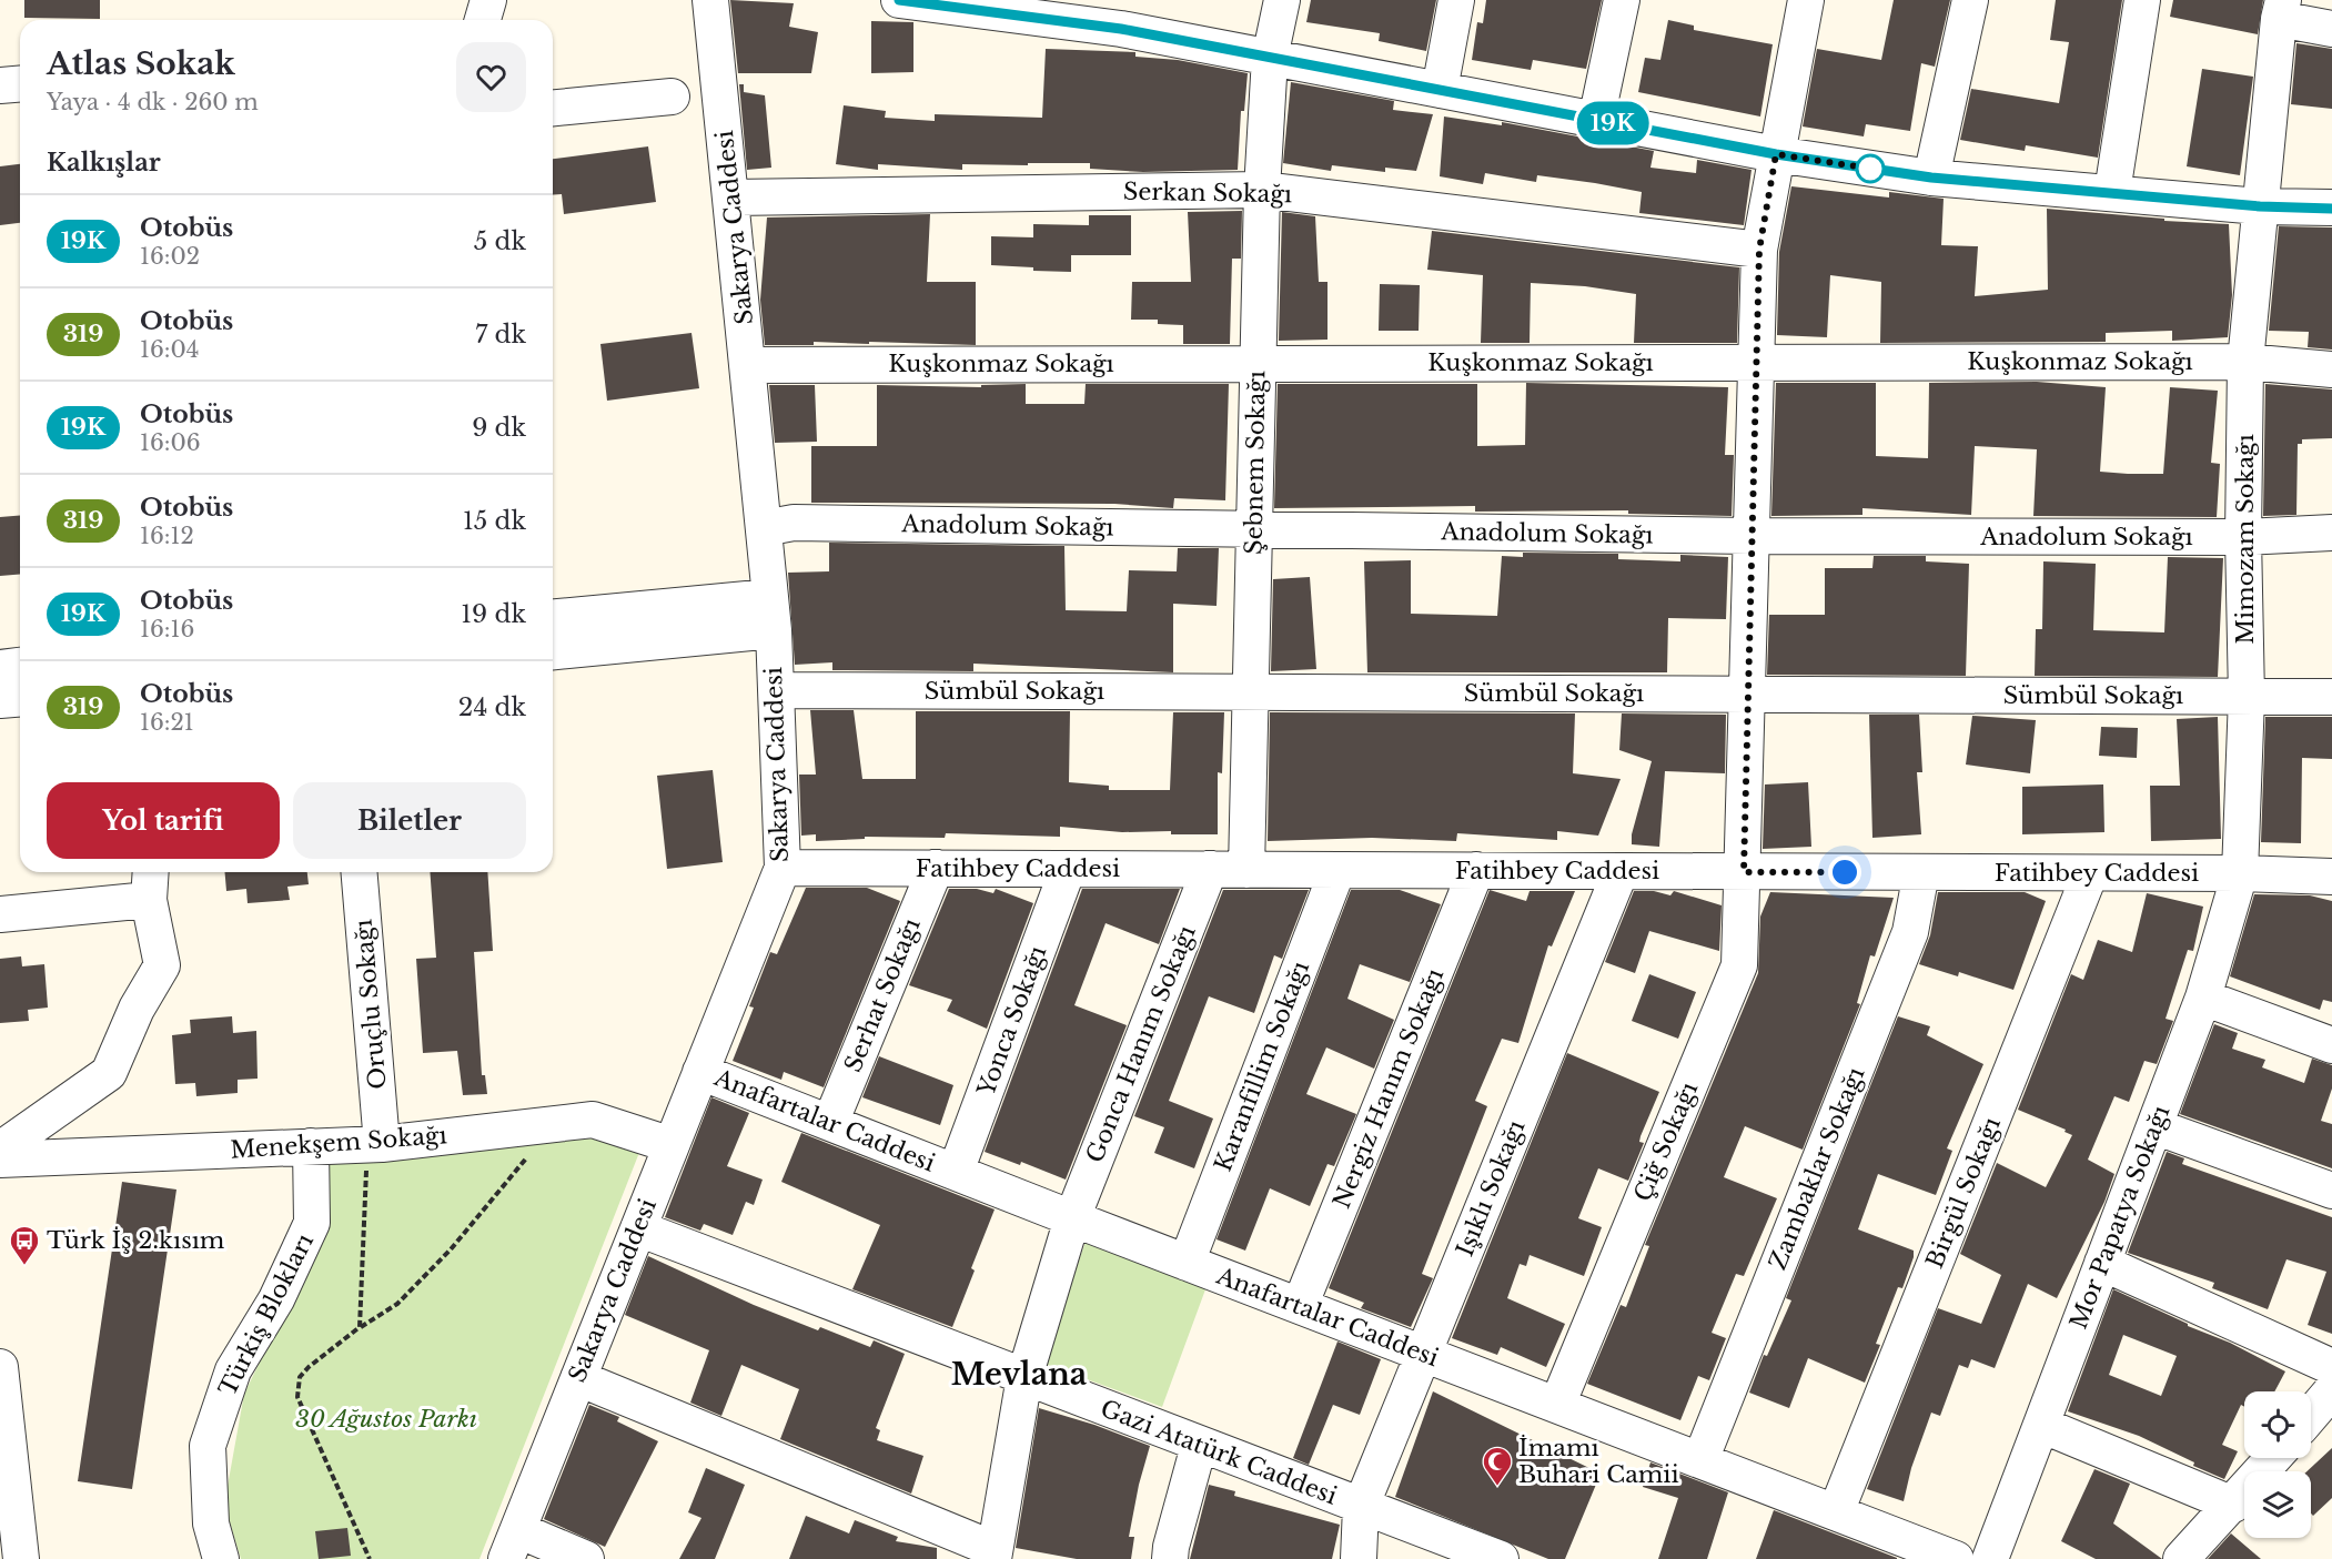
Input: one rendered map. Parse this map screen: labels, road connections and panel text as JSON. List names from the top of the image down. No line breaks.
{"streets":{"street":["Serkan Sokağı","Sakarya Caddesi","Kuşkonmaz Sokağı","Şebnem Sokağı","Anadolum Sokağı","Mimozam Sokağı","Sümbül Sokağı","Fatihbey Caddesi","Serhat Sokağı","Oruçlu Sokağı","Yonca Sokağı","Gonca Hanım Sokağı","Karanfillim Sokağı","Nergiz Hanım Sokağı","Anafartalar Caddesi","Çiğ Sokağı","Menekşem Sokağı","Zambaklar Sokağı","Işıklı Sokağı","Birgül Sokağı","Mor Papatya Sokağı","Türkiş Blokları","Gazi Atatürk Caddesi"]},"crossings":[["Serkan Sokağı","Sakarya Caddesi"],["Serkan Sokağı","Şebnem Sokağı"],["Serkan Sokağı","Çiğ Sokağı"],["Sakarya Caddesi","Kuşkonmaz Sokağı"],["Sakarya Caddesi","Anadolum Sokağı"],["Sakarya Caddesi","Sümbül Sokağı"],["Sakarya Caddesi","Fatihbey Caddesi"],["Sakarya Caddesi","Anafartalar Caddesi"],["Sakarya Caddesi","Menekşem Sokağı"],["Sakarya Caddesi","Gazi Atatürk Caddesi"],["Kuşkonmaz Sokağı","Şebnem Sokağı"],["Kuşkonmaz Sokağı","Mimozam Sokağı"],["Kuşkonmaz Sokağı","Çiğ Sokağı"],["Şebnem Sokağı","Anadolum Sokağı"],["Şebnem Sokağı","Sümbül Sokağı"],["Şebnem Sokağı","Fatihbey Caddesi"],["Anadolum Sokağı","Mimozam Sokağı"],["Anadolum Sokağı","Çiğ Sokağı"],["Mimozam Sokağı","Sümbül Sokağı"],["Mimozam Sokağı","Fatihbey Caddesi"],["Mimozam Sokağı","Mor Papatya Sokağı"],["Sümbül Sokağı","Çiğ Sokağı"],["Fatihbey Caddesi","Serhat Sokağı"],["Fatihbey Caddesi","Yonca Sokağı"],["Fatihbey Caddesi","Gonca Hanım Sokağı"],["Fatihbey Caddesi","Karanfillim Sokağı"],["Fatihbey Caddesi","Nergiz Hanım Sokağı"],["Fatihbey Caddesi","Çiğ Sokağı"],["Fatihbey Caddesi","Zambaklar Sokağı"],["Fatihbey Caddesi","Işıklı Sokağı"],["Fatihbey Caddesi","Birgül Sokağı"],["Fatihbey Caddesi","Mor Papatya Sokağı"],["Serhat Sokağı","Anafartalar Caddesi"],["Oruçlu Sokağı","Menekşem Sokağı"],["Yonca Sokağı","Anafartalar Caddesi"],["Gonca Hanım Sokağı","Anafartalar Caddesi"],["Gonca Hanım Sokağı","Gazi Atatürk Caddesi"],["Karanfillim Sokağı","Anafartalar Caddesi"],["Nergiz Hanım Sokağı","Anafartalar Caddesi"],["Anafartalar Caddesi","Çiğ Sokağı"],["Anafartalar Caddesi","Zambaklar Sokağı"],["Anafartalar Caddesi","Işıklı Sokağı"],["Anafartalar Caddesi","Birgül Sokağı"],["Menekşem Sokağı","Türkiş Blokları"],["Işıklı Sokağı","Gazi Atatürk Caddesi"]],"districts":["Mevlana"],"parks":["30 Ağustos Parkı"],"places":{"bus stop":["Türk İş 2.kısım"],"mosque":["İmamı Buhari Camii"]},"lines":["bus line 19K"],"page":{"on_map":"19K","heading":[["Atlas Sokak","Yaya · 4 dk · 260 m"],"Kalkışlar"],"list":[{"mark":"19K","name":"Otobüs","note":"16:02","value":"5 dk"},{"mark":"319","name":"Otobüs","note":"16:04","value":"7 dk"},{"mark":"19K","name":"Otobüs","note":"16:06","value":"9 dk"},{"mark":"319","name":"Otobüs","note":"16:12","value":"15 dk"},{"mark":"19K","name":"Otobüs","note":"16:16","value":"19 dk"},{"mark":"319","name":"Otobüs","note":"16:21","value":"24 dk"}],"buttons":["Yol tarifi","Biletler"]}}
